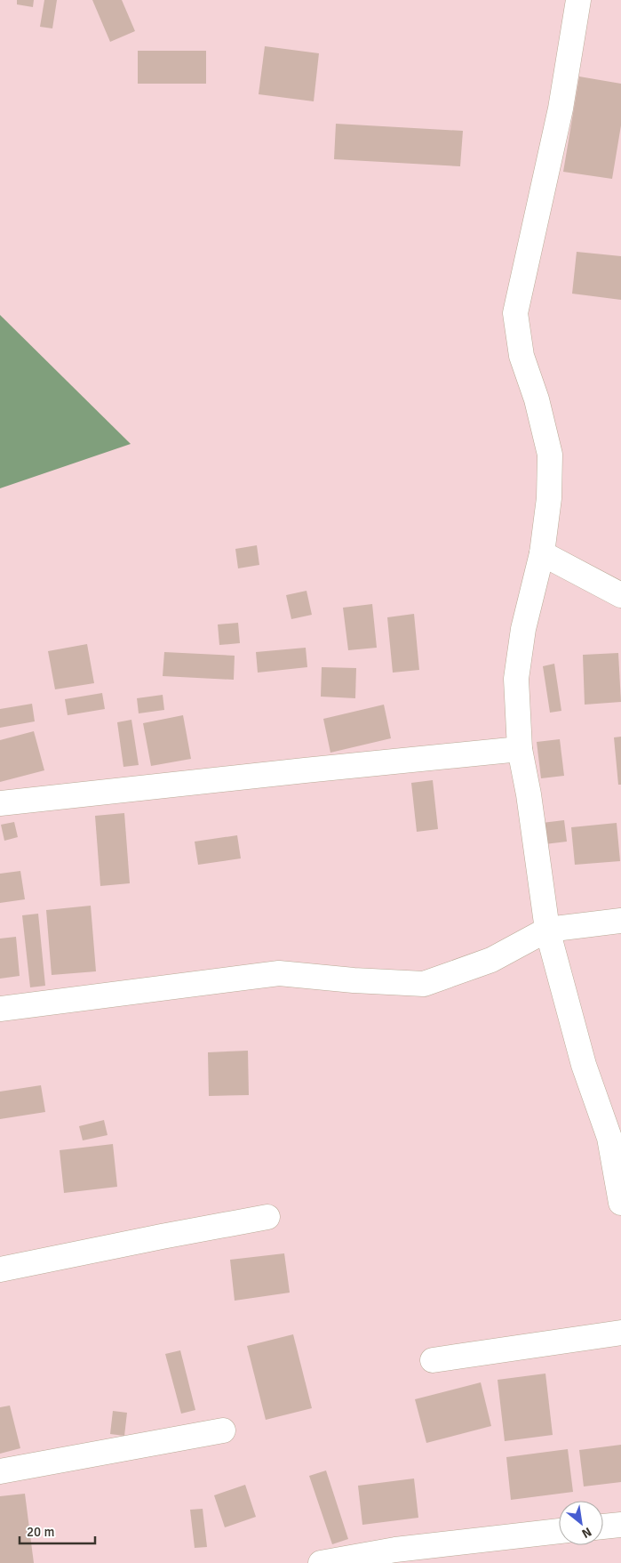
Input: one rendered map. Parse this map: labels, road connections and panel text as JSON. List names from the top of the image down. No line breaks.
{"scale_bar":"20 m","north":"bottom right"}
